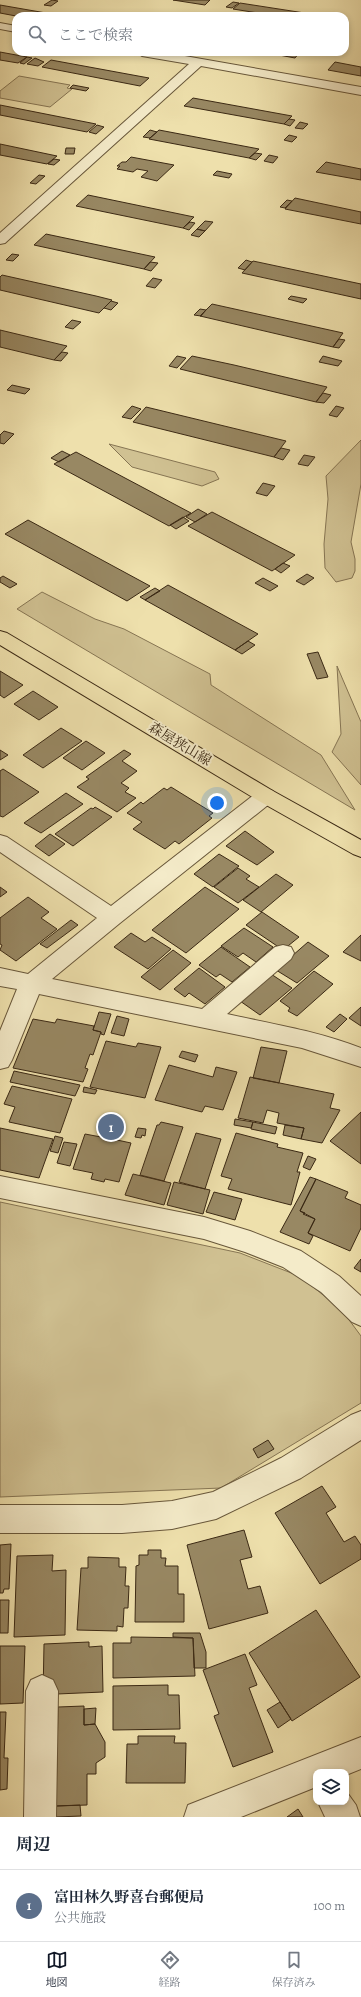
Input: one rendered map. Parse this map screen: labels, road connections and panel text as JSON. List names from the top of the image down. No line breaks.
{"streets":{"main road":["森屋狭山線"]},"page":{"search":"ここで検索","pins":"1","heading":"周辺","list":[{"mark":"1","name":"富田林久野喜台郵便局","note":"公共施設","value":"100 m"}],"nav":["地図","経路","保存済み"]}}
